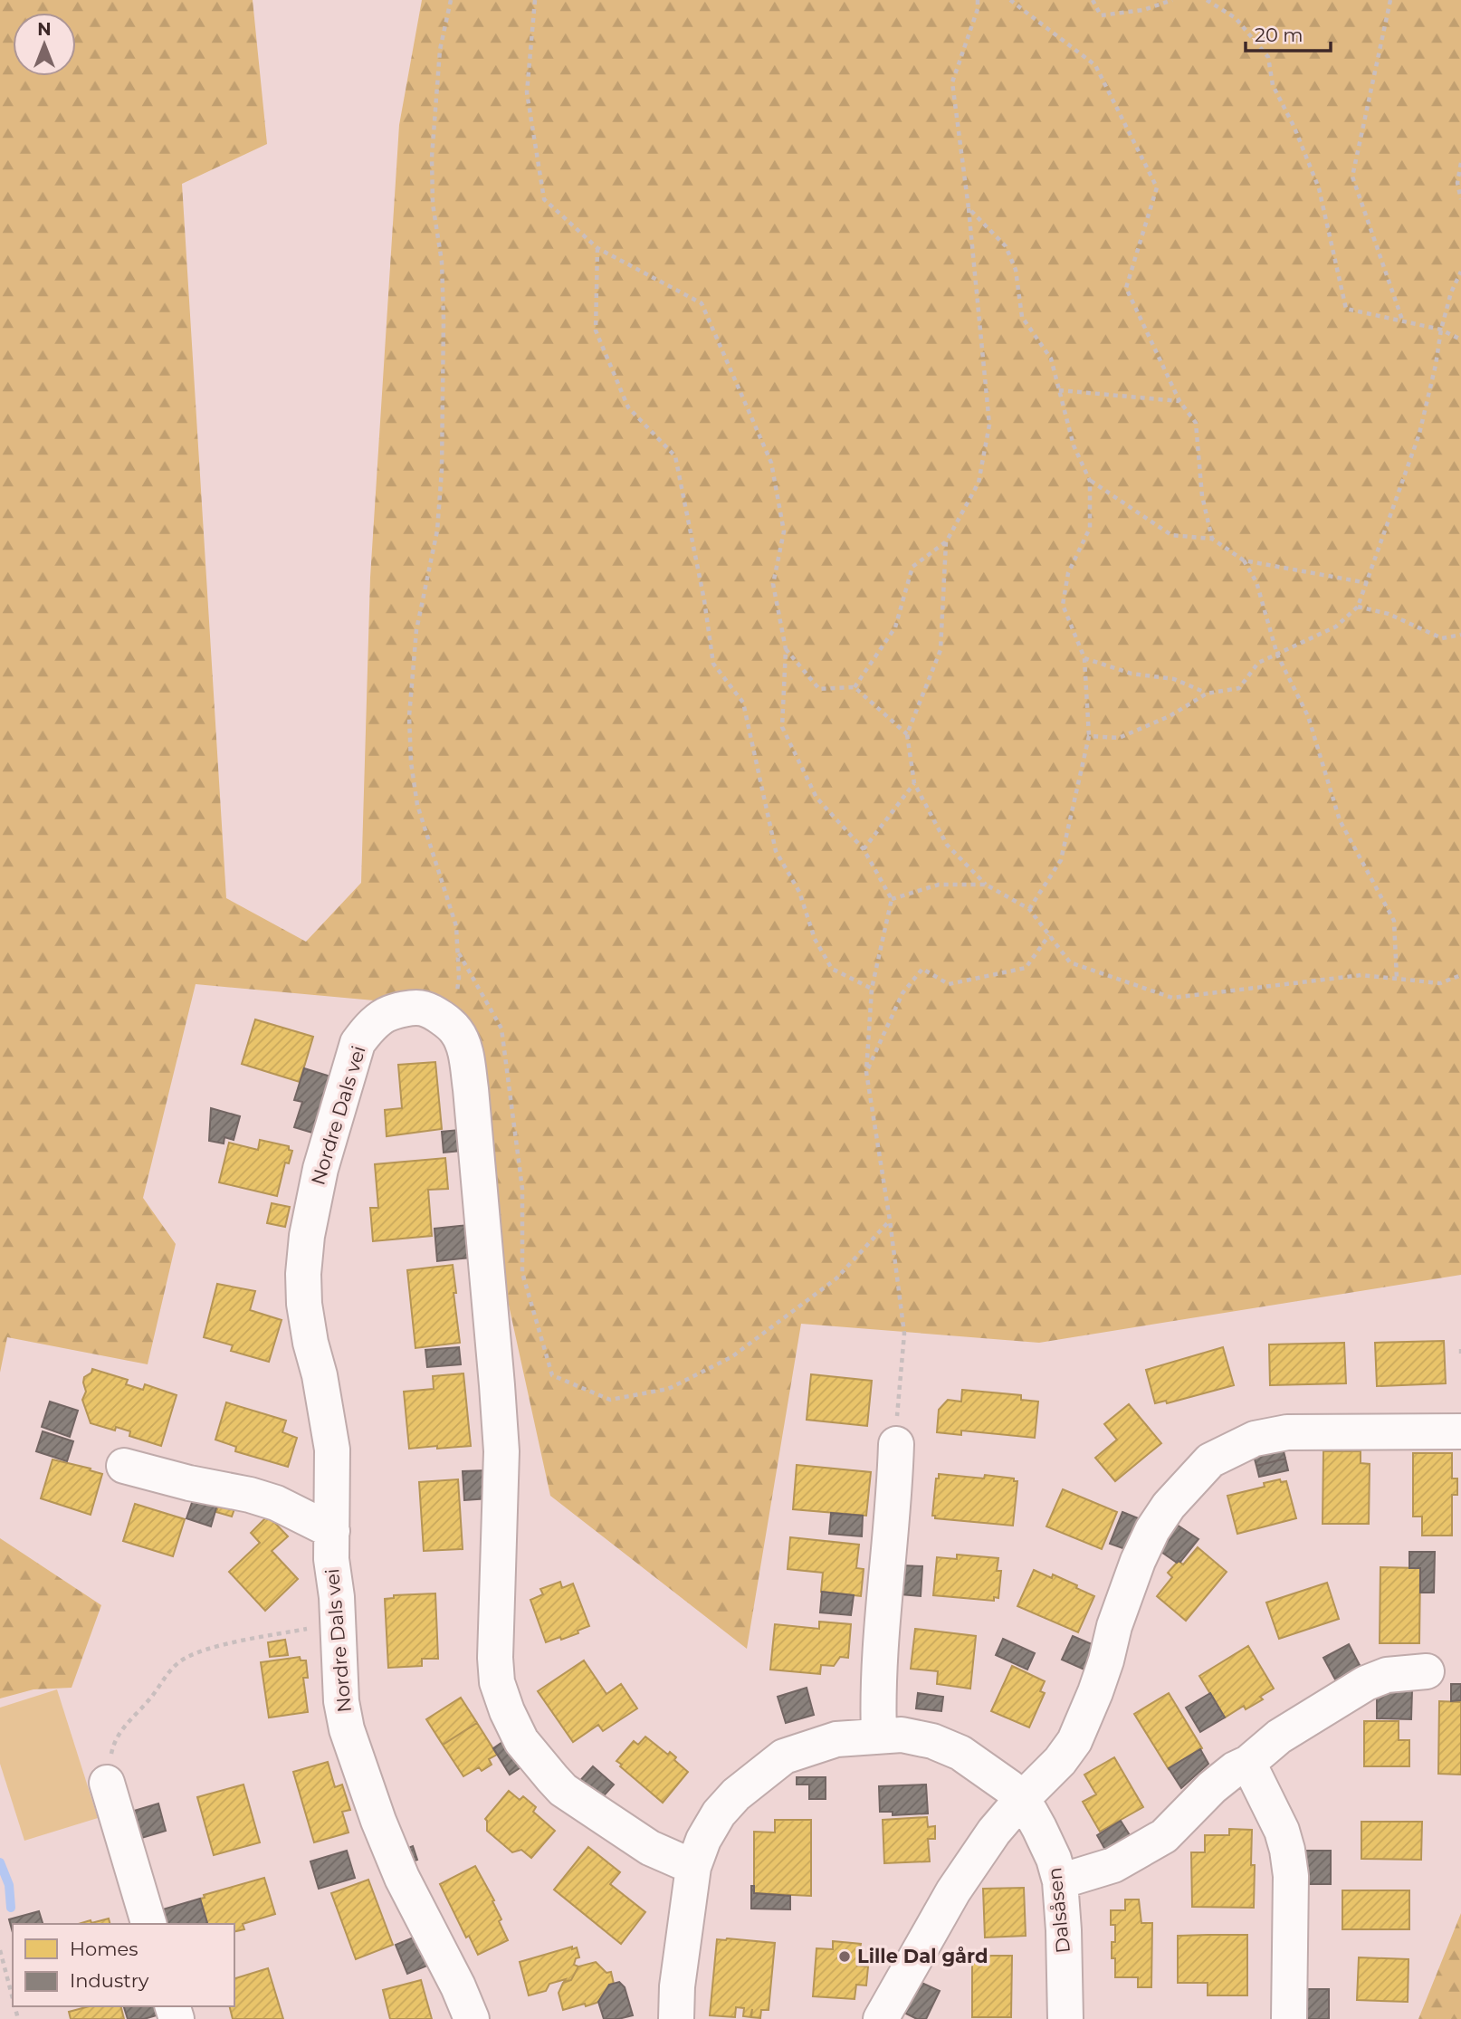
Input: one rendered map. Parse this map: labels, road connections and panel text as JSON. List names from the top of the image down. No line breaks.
{"streets":{"street":["Nordre Dals vei","Dalsåsen"]},"places":["Lille Dal gård"],"legend":["Homes","Industry"],"scale_bar":"20 m","north":"top"}
